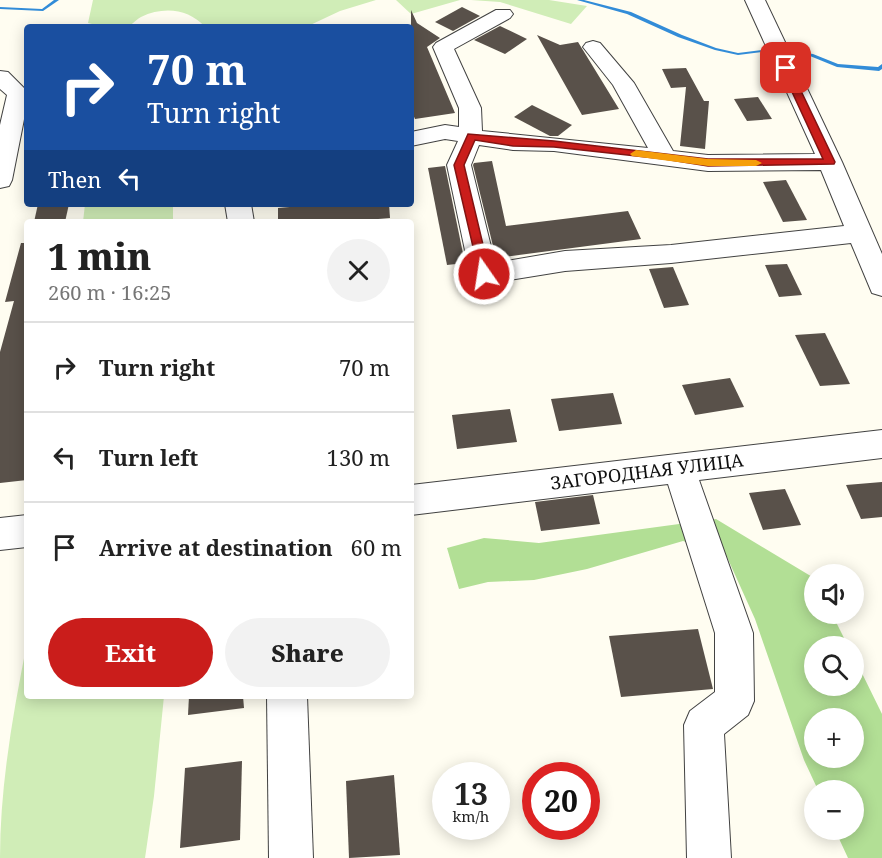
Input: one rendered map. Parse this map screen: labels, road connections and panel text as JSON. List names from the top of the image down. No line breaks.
{"streets":{"street":["ЗАГОРОДНАЯ УЛИЦА"]},"page":{"turn":["70 m","Turn right"],"then":"Then","heading":["1 min","260 m · 16:25"],"list":[{"name":"Turn right","value":"70 m"},{"name":"Turn left","value":"130 m"},{"name":"Arrive at destination","value":"60 m"}],"map_buttons":["+","−"],"buttons":["Exit","Share"],"speed":"13 km/h","limit":"20"}}
